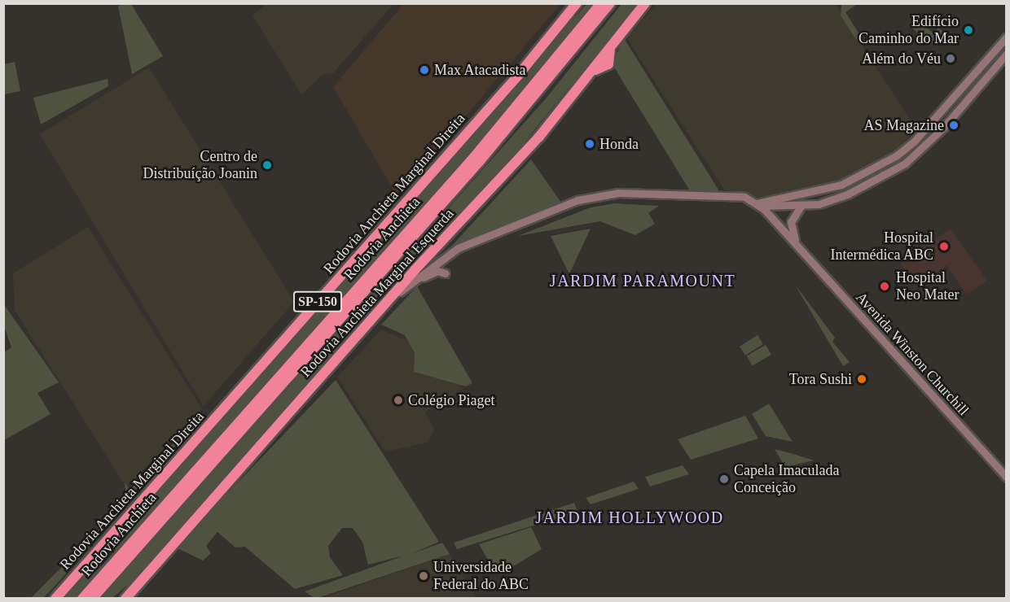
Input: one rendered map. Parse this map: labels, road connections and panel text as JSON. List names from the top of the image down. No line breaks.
{"streets":{"highway":["Rodovia Anchieta Marginal Direita","Rodovia Anchieta","Rodovia Anchieta Marginal Esquerda","SP-150"],"main road":["Avenida Winston Churchill"]},"districts":["JARDIM PARAMOUNT","JARDIM HOLLYWOOD"],"places":["Edifício Caminho do Mar","Além do Véu","Max Atacadista","AS Magazine","Honda","Centro de Distribuíção Joanin","Hospital Intermédica ABC","Hospital Neo Mater","Tora Sushi","Colégio Piaget","Capela Imaculada Conceição","Universidade Federal do ABC"]}
